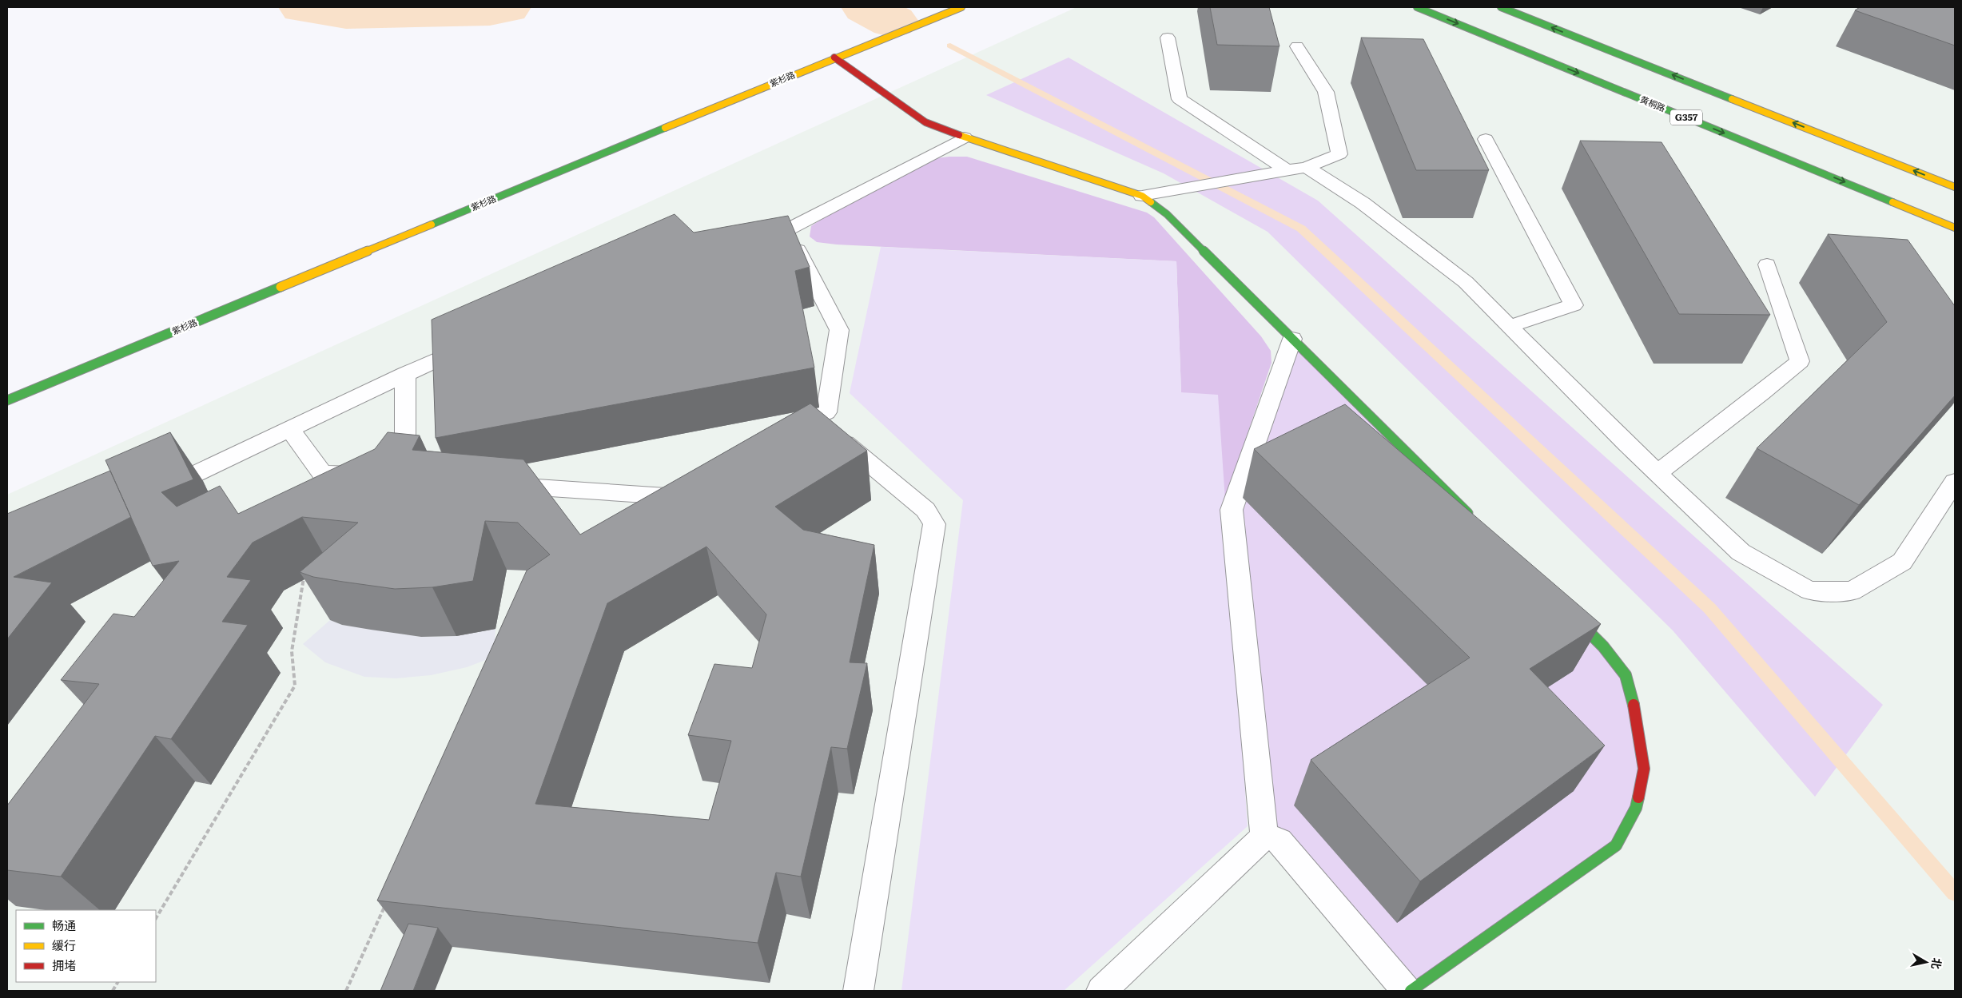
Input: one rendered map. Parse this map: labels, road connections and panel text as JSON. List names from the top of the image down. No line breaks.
{"streets":{"main road":["紫杉路","黄桐路","G357"]},"legend":["畅通","缓行","拥堵"],"north":"right"}
